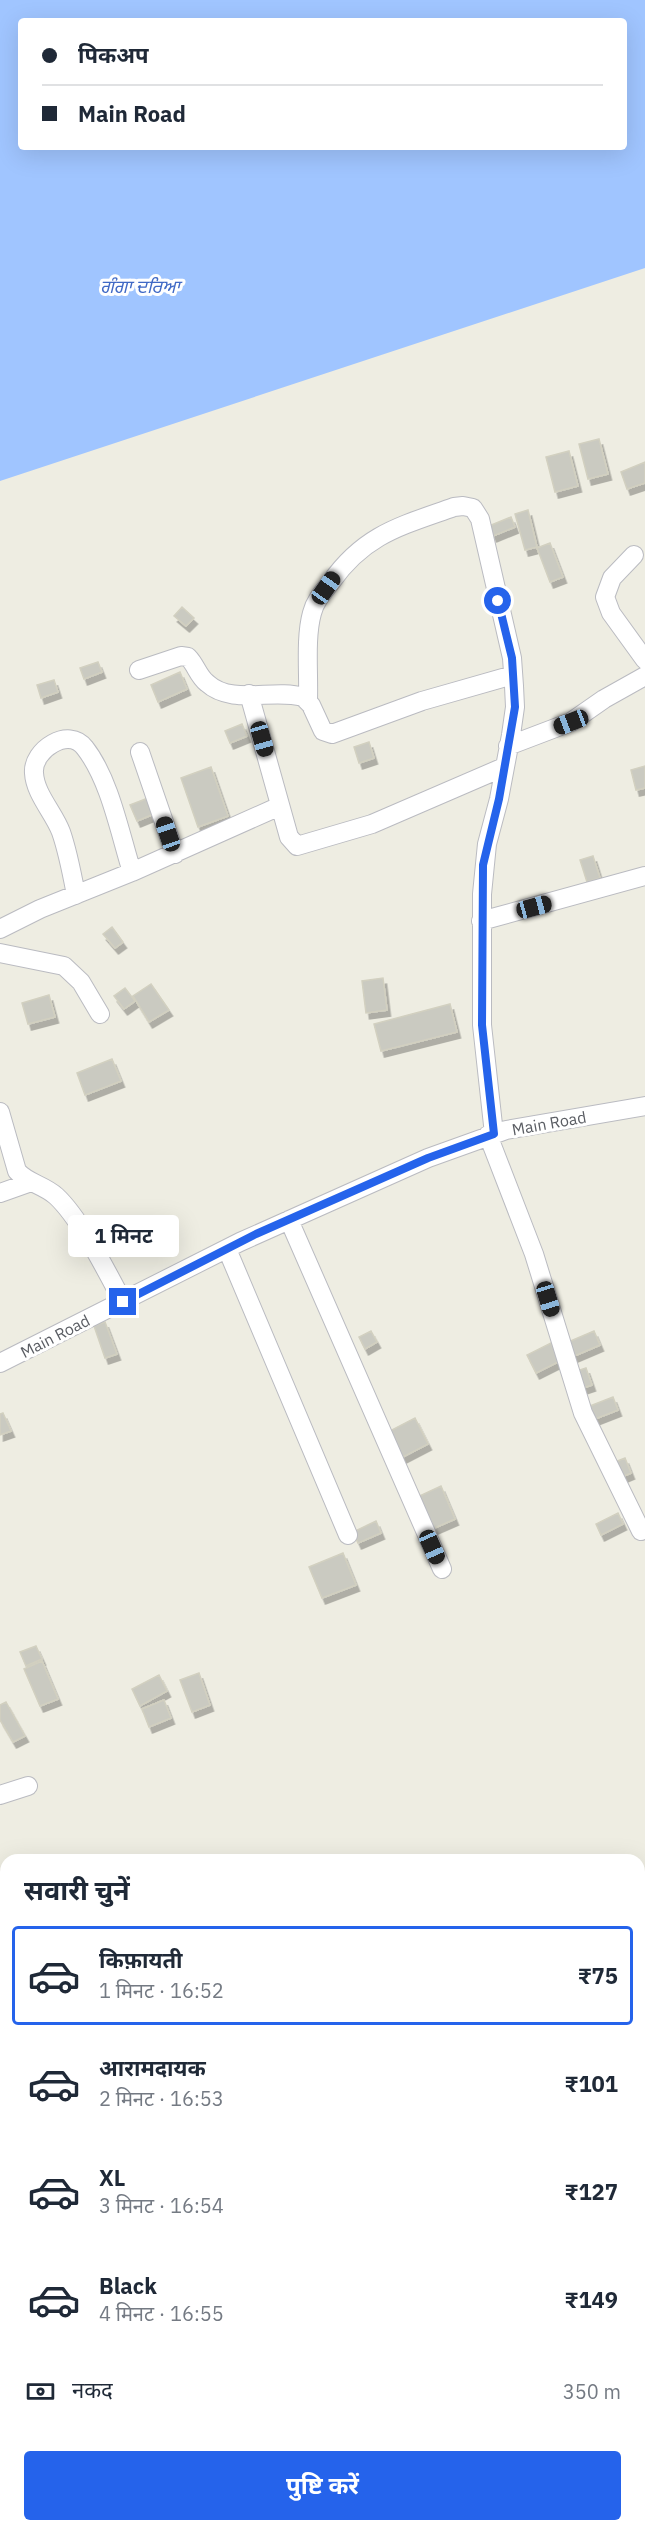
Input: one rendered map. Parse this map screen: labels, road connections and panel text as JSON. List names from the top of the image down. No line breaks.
{"streets":{"street":["Main Road"]},"water":["ਗੰਗਾ ਦਰਿਆ"],"page":{"banner":["पिकअप","Main Road"],"bubble":"1 मिनट","heading":"सवारी चुनें","list":[{"name":"किफ़ायती","note":"1 मिनट · 16:52","value":"₹75"},{"name":"आरामदायक","note":"2 मिनट · 16:53","value":"₹101"},{"name":"XL","note":"3 मिनट · 16:54","value":"₹127"},{"name":"Black","note":"4 मिनट · 16:55","value":"₹149"}],"pay":["नकद","350 m"],"buttons":"पुष्टि करें"}}
